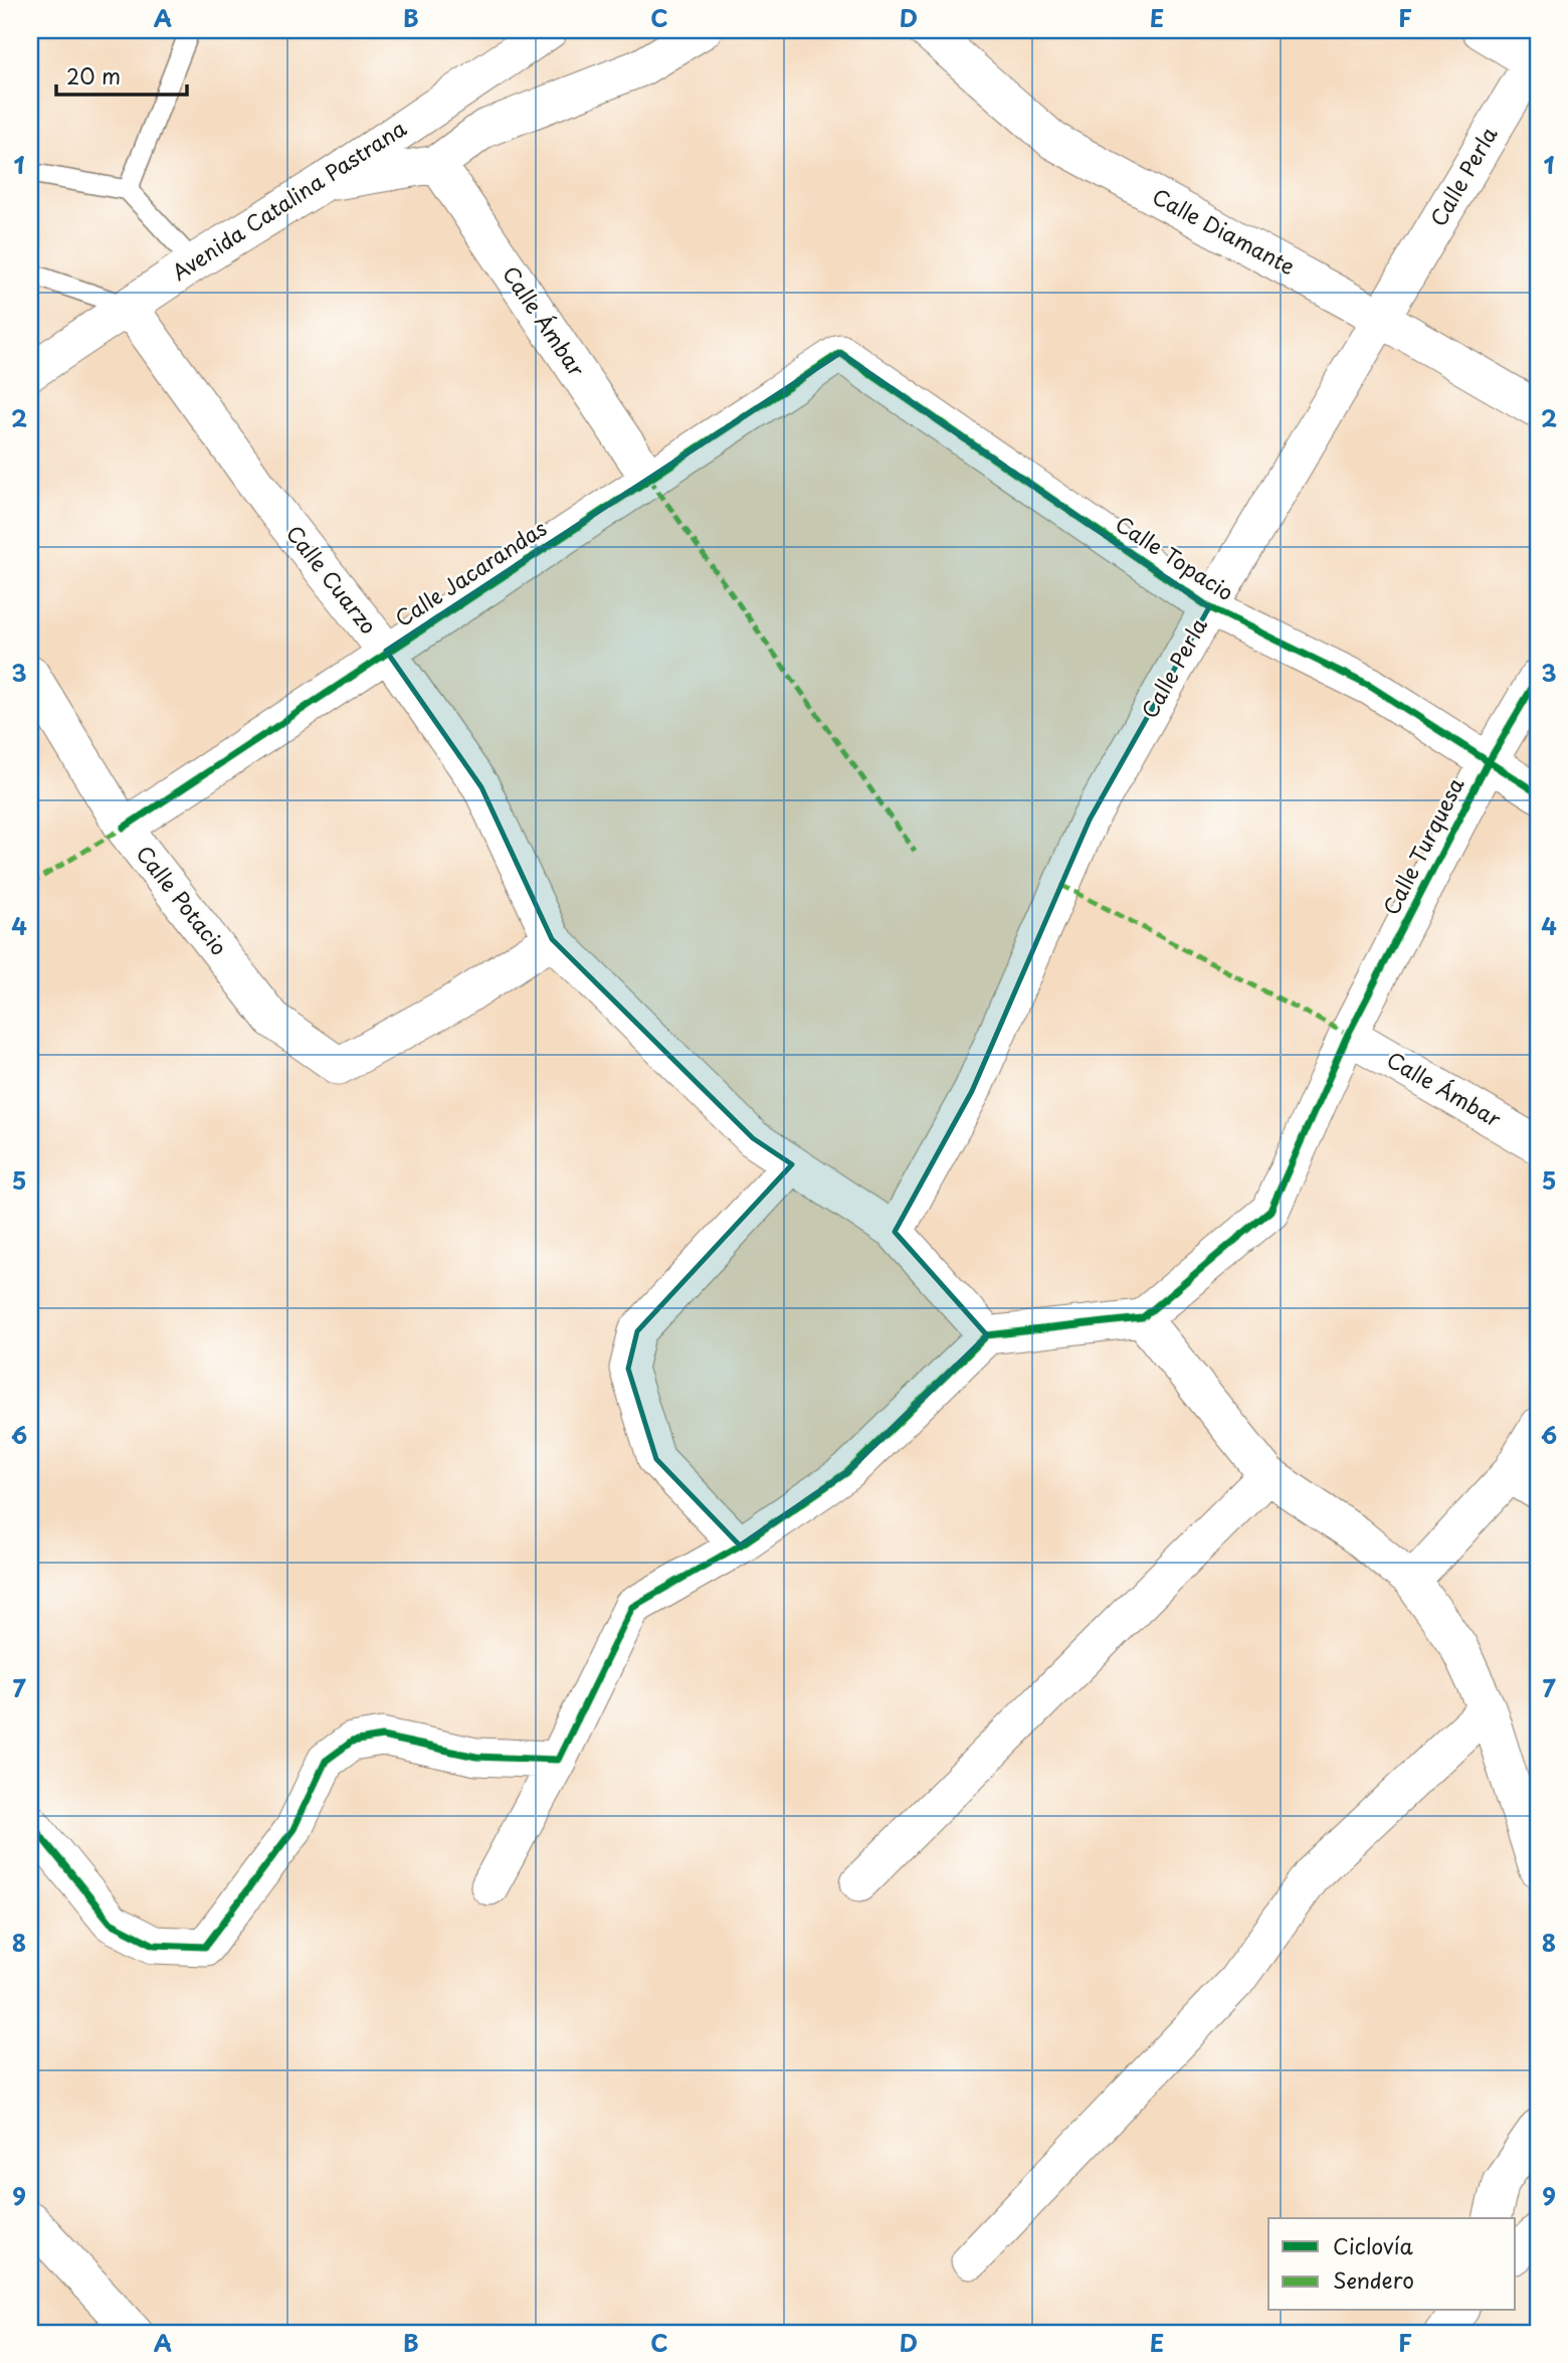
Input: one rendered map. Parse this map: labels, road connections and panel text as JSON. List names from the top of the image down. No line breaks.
{"streets":{"street":["Calle Perla","Avenida Catalina Pastrana","Calle Diamante","Calle Ámbar","Calle Topacio","Calle Jacarandas","Calle Cuarzo","Calle Turquesa","Calle Potacio"]},"crossings":[["Calle Perla","Calle Diamante"],["Calle Perla","Calle Topacio"],["Avenida Catalina Pastrana","Calle Cuarzo"],["Calle Ámbar","Calle Jacarandas"],["Calle Ámbar","Calle Turquesa"],["Calle Topacio","Calle Jacarandas"],["Calle Topacio","Calle Turquesa"],["Calle Jacarandas","Calle Cuarzo"],["Calle Jacarandas","Calle Potacio"],["Calle Cuarzo","Calle Potacio"]],"legend":["Ciclovía","Sendero"],"scale_bar":"20 m","grid":{"columns":["A","B","C","D","E","F"],"rows":["1","2","3","4","5","6","7","8","9"]}}
